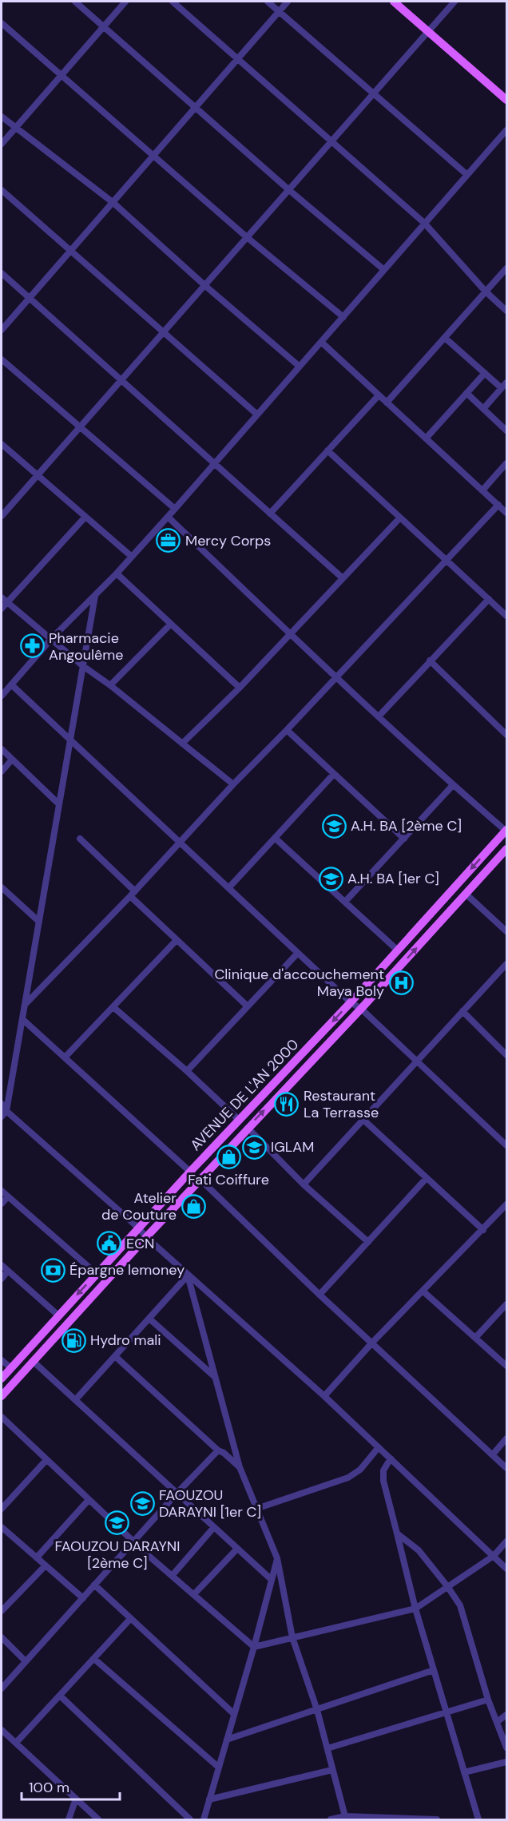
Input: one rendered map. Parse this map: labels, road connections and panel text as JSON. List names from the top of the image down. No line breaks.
{"streets":{"main road":["AVENUE DE L'AN 2000"]},"places":{"office":["Mercy Corps"],"pharmacy":["Pharmacie Angoulême"],"school or university":["A.H. BA [2ème C]","A.H. BA [1er C]","IGLAM","FAOUZOU DARAYNI [1er C]","FAOUZOU DARAYNI [2ème C]"],"hospital":["Clinique d'accouchement Maya Boly"],"restaurant":["Restaurant La Terrasse"],"shop":["Fati Coiffure","Atelier de Couture"],"public building":["ECN"],"bank":["Épargne lemoney"],"fuel station":["Hydro mali"]},"scale_bar":"100 m"}
